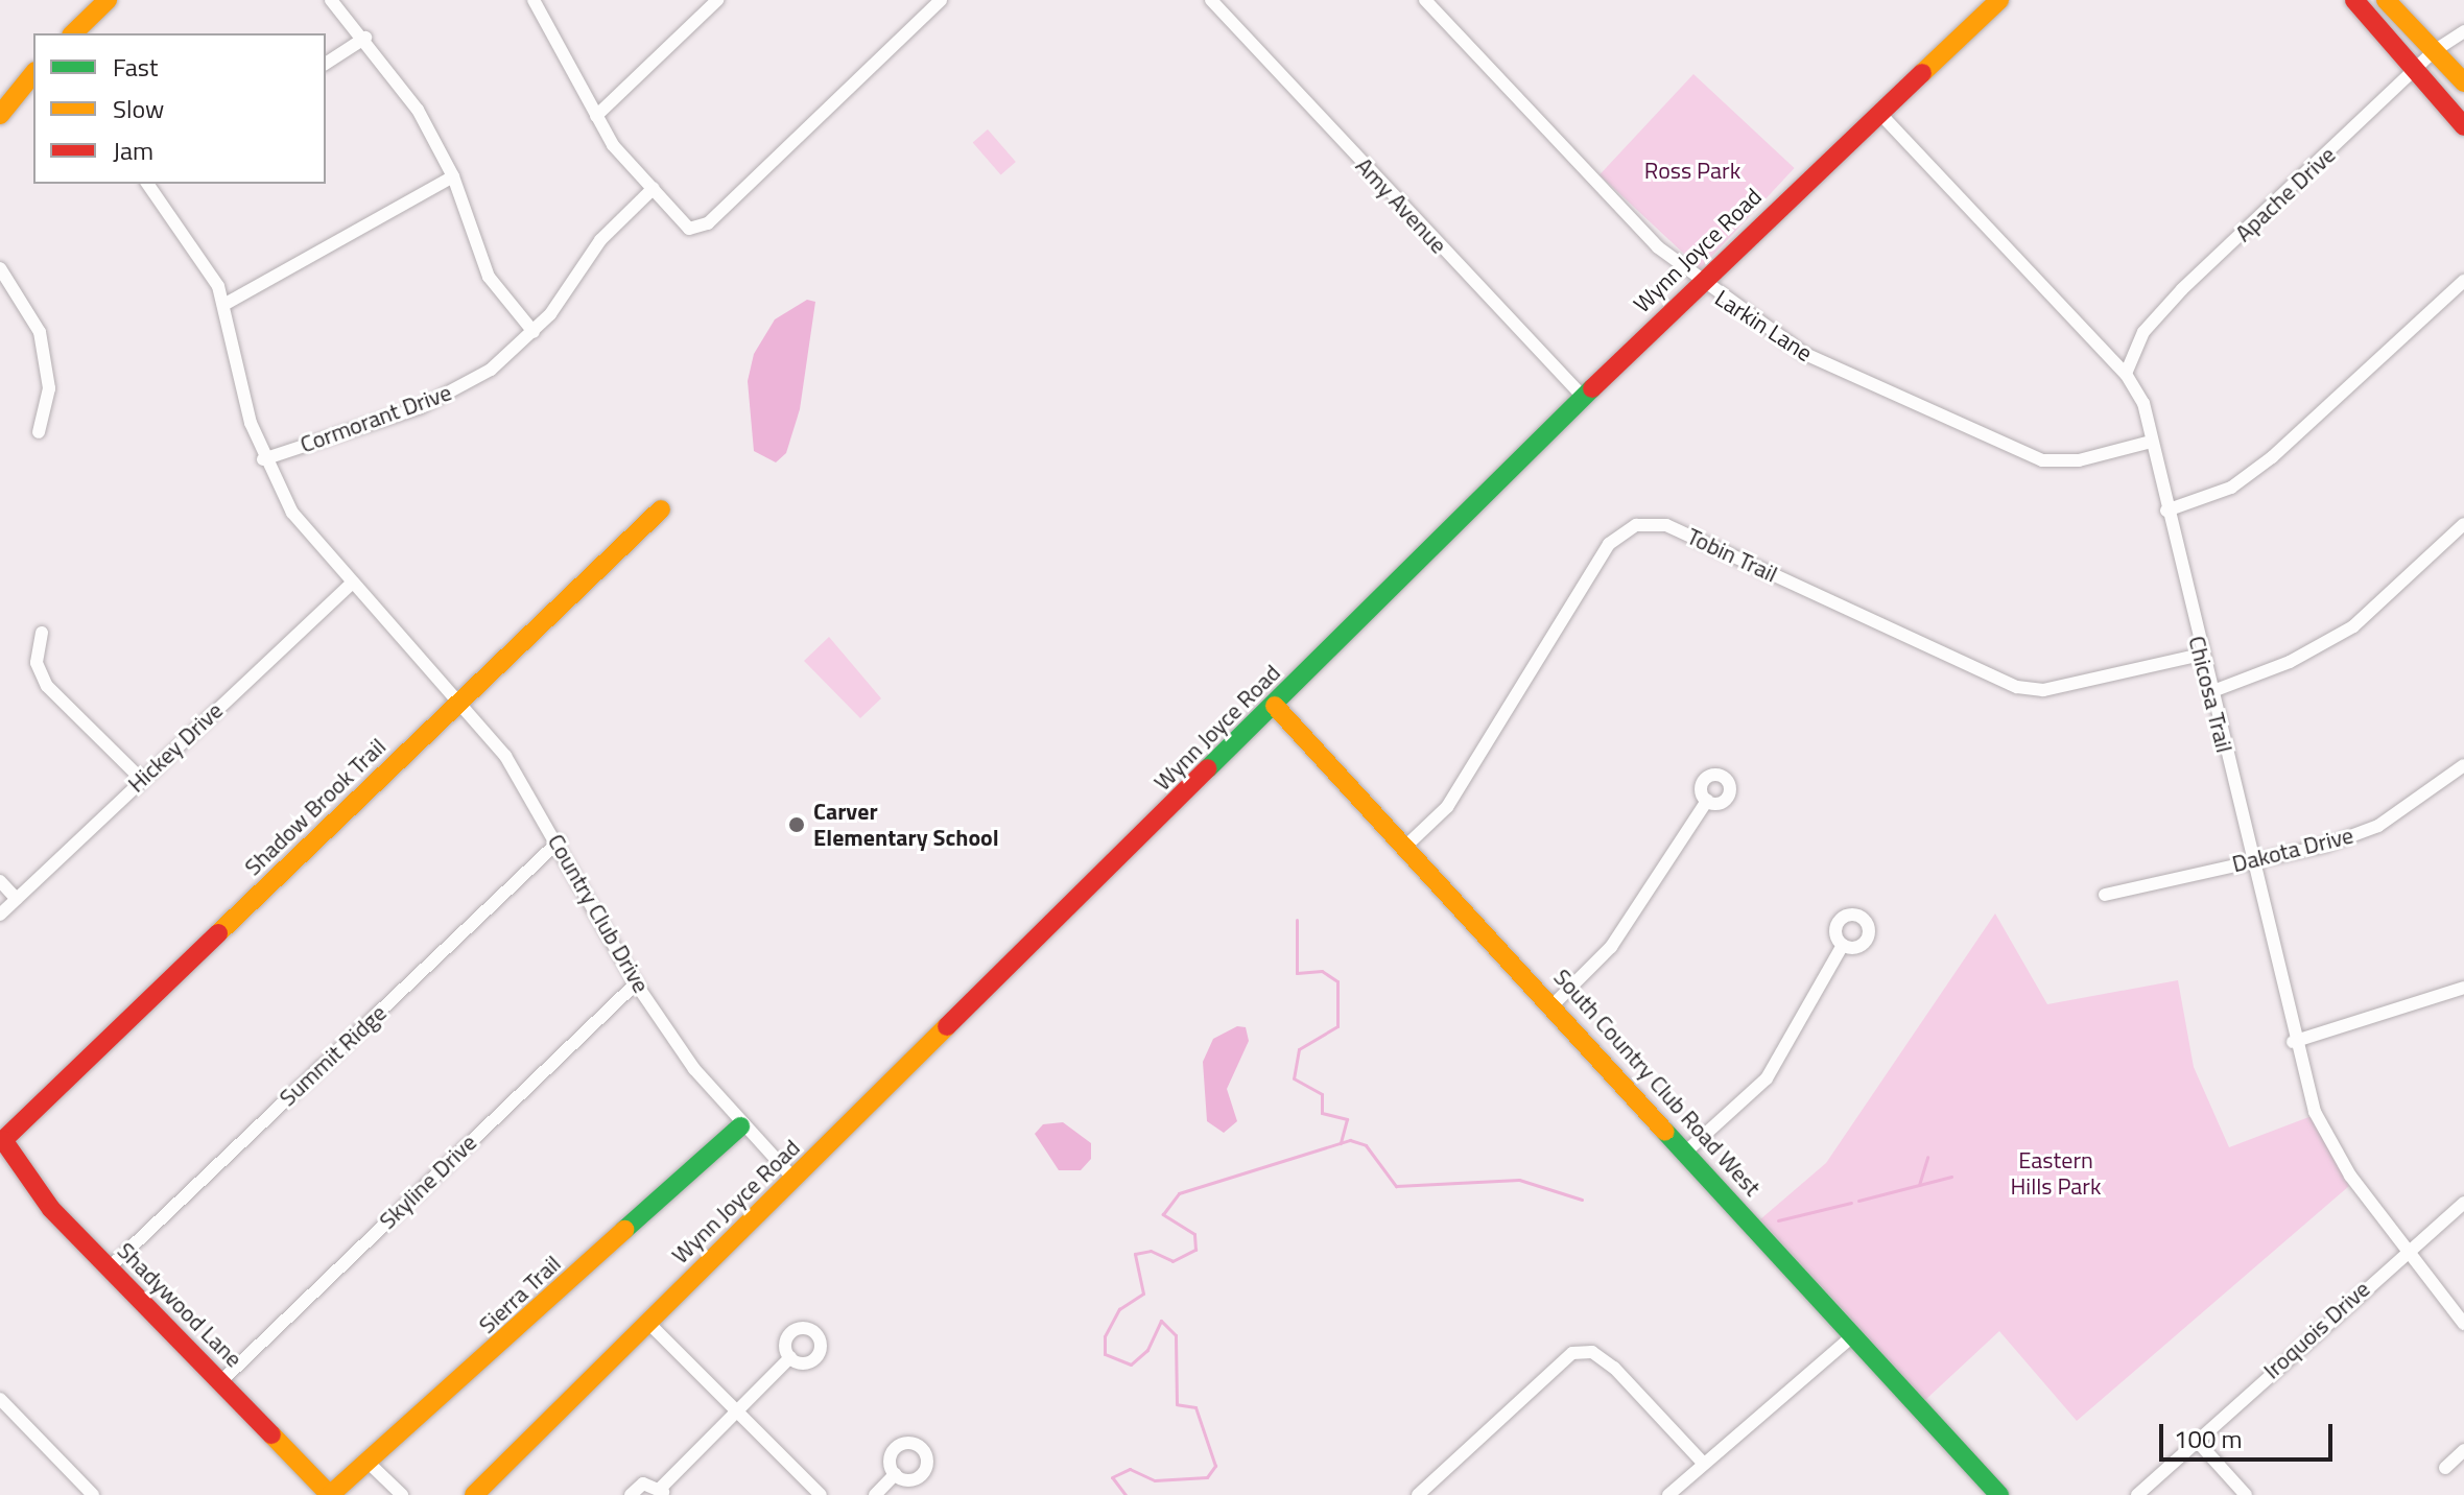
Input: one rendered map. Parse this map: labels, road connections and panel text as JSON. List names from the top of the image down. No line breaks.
{"streets":{"street":["Apache Drive","Amy Avenue","Wynn Joyce Road","Larkin Lane","Cormorant Drive","Tobin Trail","Chicosa Trail","Hickey Drive","Shadow Brook Trail","Dakota Drive","Country Club Drive","Summit Ridge","South Country Club Road West","Skyline Drive","Sierra Trail","Shadywood Lane","Iroquois Drive"]},"crossings":[["Apache Drive","Chicosa Trail"],["Amy Avenue","Wynn Joyce Road"],["Wynn Joyce Road","Larkin Lane"],["Wynn Joyce Road","Chicosa Trail"],["Wynn Joyce Road","Country Club Drive"],["Wynn Joyce Road","South Country Club Road West"],["Larkin Lane","Chicosa Trail"],["Cormorant Drive","Country Club Drive"],["Tobin Trail","Chicosa Trail"],["Tobin Trail","South Country Club Road West"],["Chicosa Trail","Dakota Drive"],["Chicosa Trail","Iroquois Drive"],["Hickey Drive","Country Club Drive"],["Shadow Brook Trail","Country Club Drive"],["Shadow Brook Trail","Shadywood Lane"],["Country Club Drive","Summit Ridge"],["Country Club Drive","Skyline Drive"],["Country Club Drive","Sierra Trail"],["Summit Ridge","Shadywood Lane"],["Skyline Drive","Shadywood Lane"],["Sierra Trail","Shadywood Lane"]],"parks":["Ross Park","Eastern Hills Park"],"places":["Carver Elementary School"],"legend":["Fast","Slow","Jam"],"scale_bar":"100 m"}
